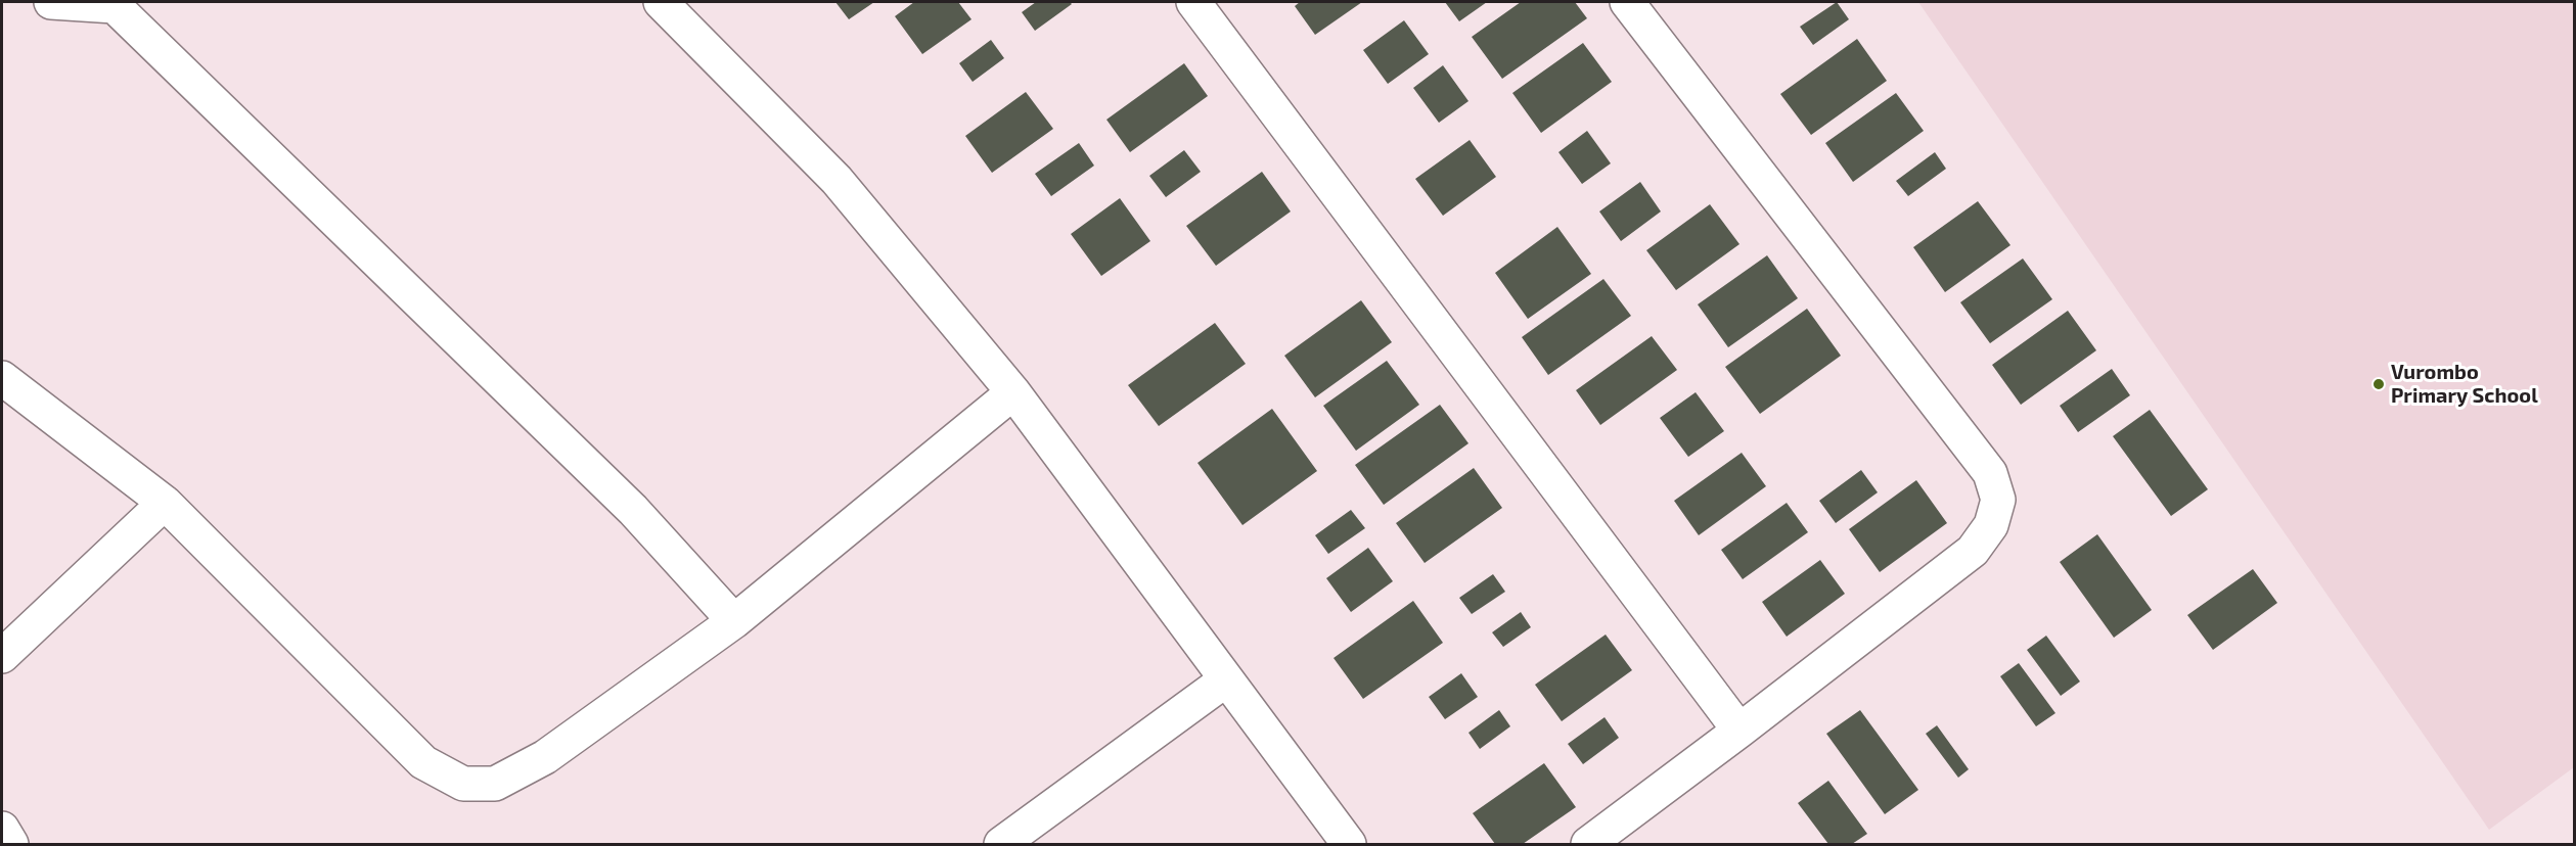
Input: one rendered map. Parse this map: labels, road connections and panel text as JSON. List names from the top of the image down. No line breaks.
{"places":["Vurombo Primary School"]}
